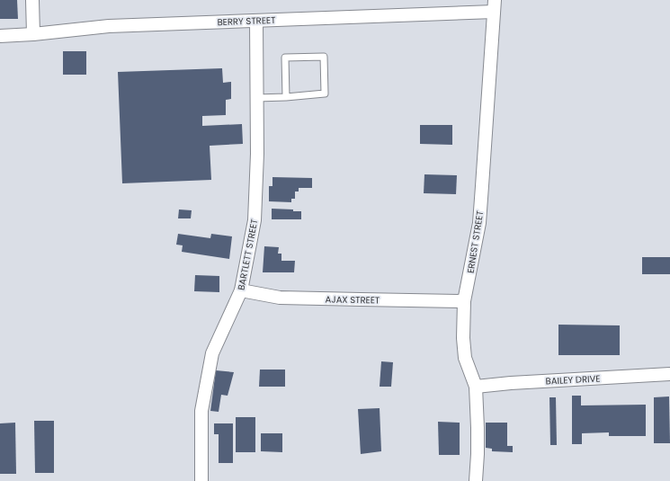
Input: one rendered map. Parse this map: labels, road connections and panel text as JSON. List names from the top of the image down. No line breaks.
{"streets":{"street":["BERRY STREET","ERNEST STREET","BARTLETT STREET","AJAX STREET","BAILEY DRIVE"]},"crossings":[["BERRY STREET","ERNEST STREET"],["BERRY STREET","BARTLETT STREET"],["ERNEST STREET","AJAX STREET"],["ERNEST STREET","BAILEY DRIVE"],["BARTLETT STREET","AJAX STREET"]]}
